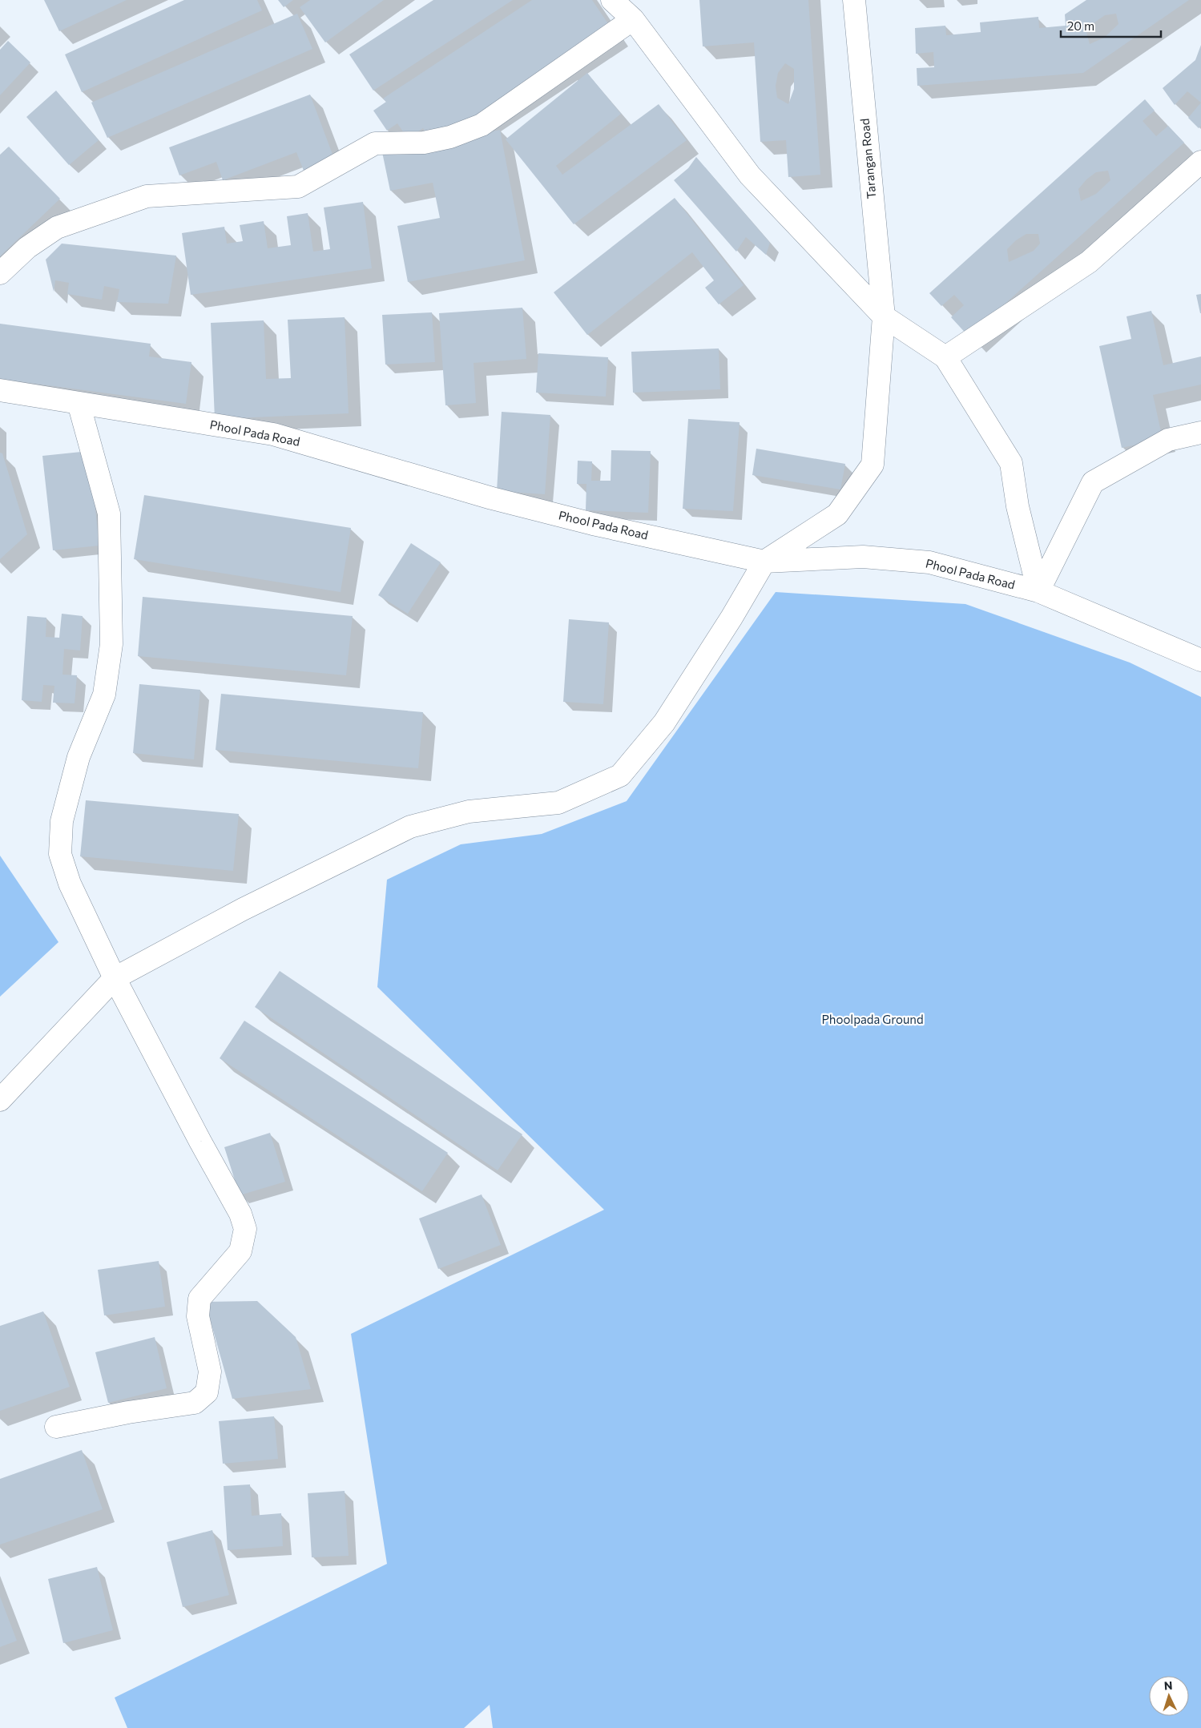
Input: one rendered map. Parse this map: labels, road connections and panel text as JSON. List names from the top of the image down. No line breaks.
{"streets":{"street":["Tarangan Road","Phool Pada Road"]},"crossings":[["Tarangan Road","Phool Pada Road"]],"parks":["Phoolpada Ground"],"scale_bar":"20 m","north":"top"}
